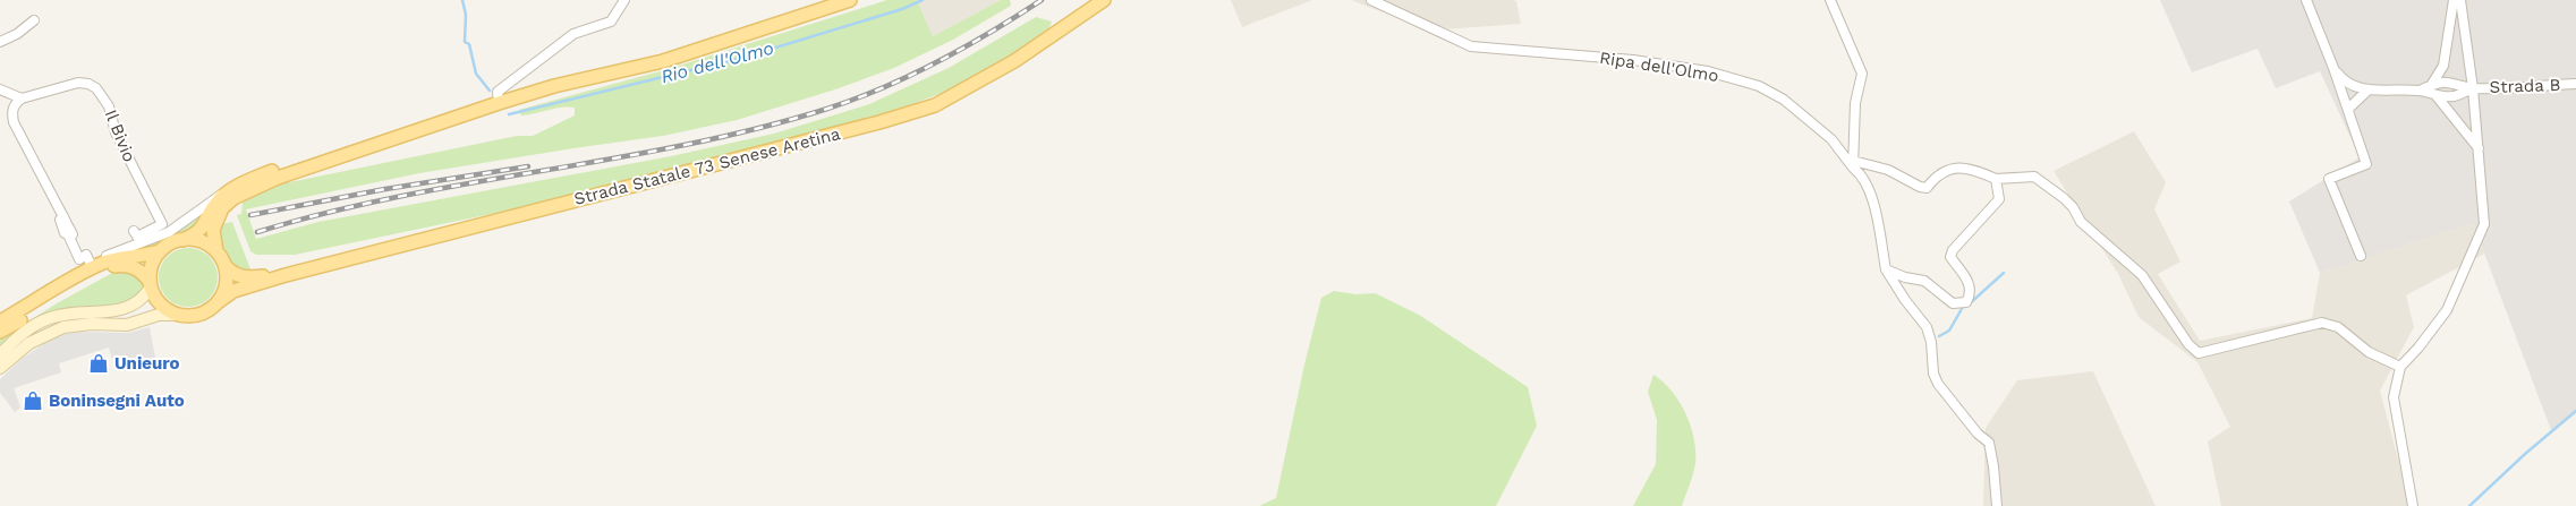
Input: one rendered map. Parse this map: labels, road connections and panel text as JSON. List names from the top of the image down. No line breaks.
{"streets":{"main road":["Strada Statale 73 Senese Aretina"],"street":["Ripa dell'Olmo","Strada B","Il Bivio"]},"water":["Rio dell'Olmo"],"places":{"shop":["Unieuro","Boninsegni Auto"]}}
